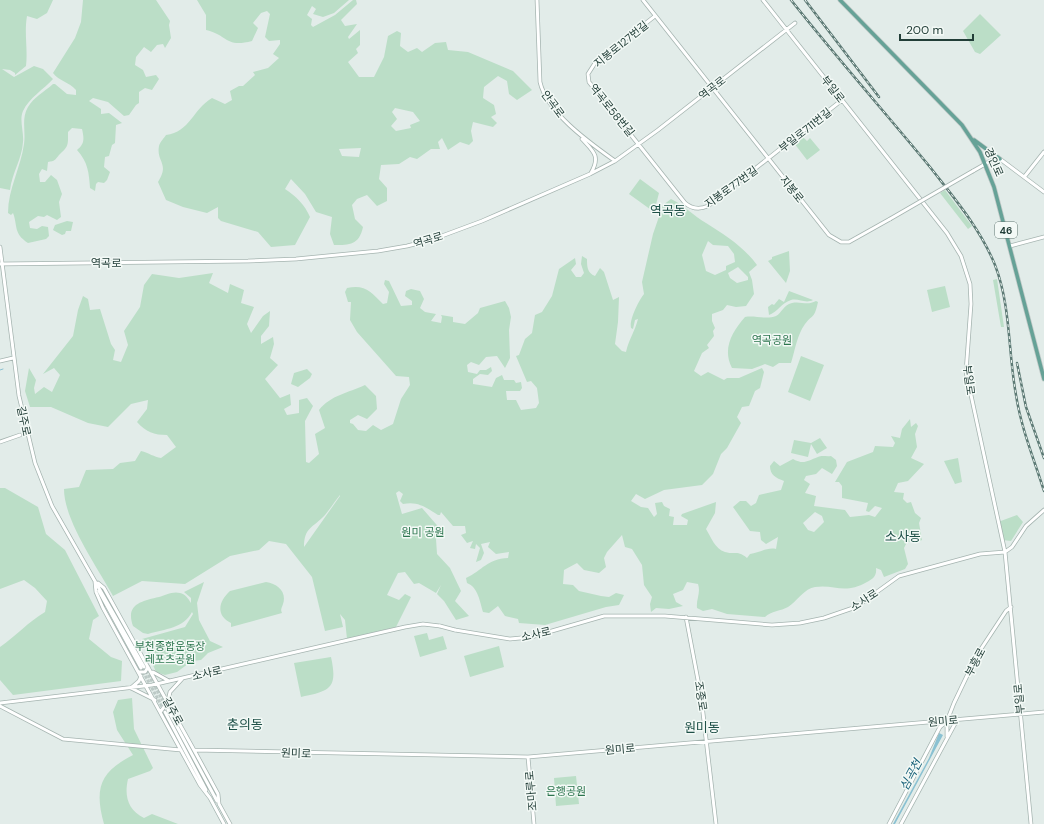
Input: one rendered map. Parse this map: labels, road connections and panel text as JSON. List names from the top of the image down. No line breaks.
{"streets":{"main road":["경인로","46"],"street":["지봉로127번길","역곡로","부일로","안곡로","역곡로58번길","부일로711번길","지봉로77번길","지봉로","길주로","소사로","부흥로","조종로","원미로","조마루로"]},"crossings":[["지봉로127번길","역곡로58번길"],["지봉로127번길","지봉로"],["역곡로","부일로"],["역곡로","안곡로"],["역곡로","역곡로58번길"],["역곡로","지봉로"],["역곡로","길주로"],["부일로","부일로711번길"],["부일로","소사로"],["부일로","부흥로"],["부일로","원미로"],["역곡로58번길","지봉로77번길"],["부일로711번길","지봉로77번길"],["부일로711번길","지봉로"],["경인로","지봉로"],["지봉로77번길","지봉로"],["길주로","소사로"],["길주로","원미로"],["소사로","조종로"],["부흥로","원미로"],["조종로","원미로"],["원미로","조마루로"]],"districts":["역곡동","소사동","춘의동","원미동"],"water":["심곡천"],"parks":["역곡공원","원미 공원","부천종합운동장 레포츠공원","은행공원"],"scale_bar":"200 m"}
